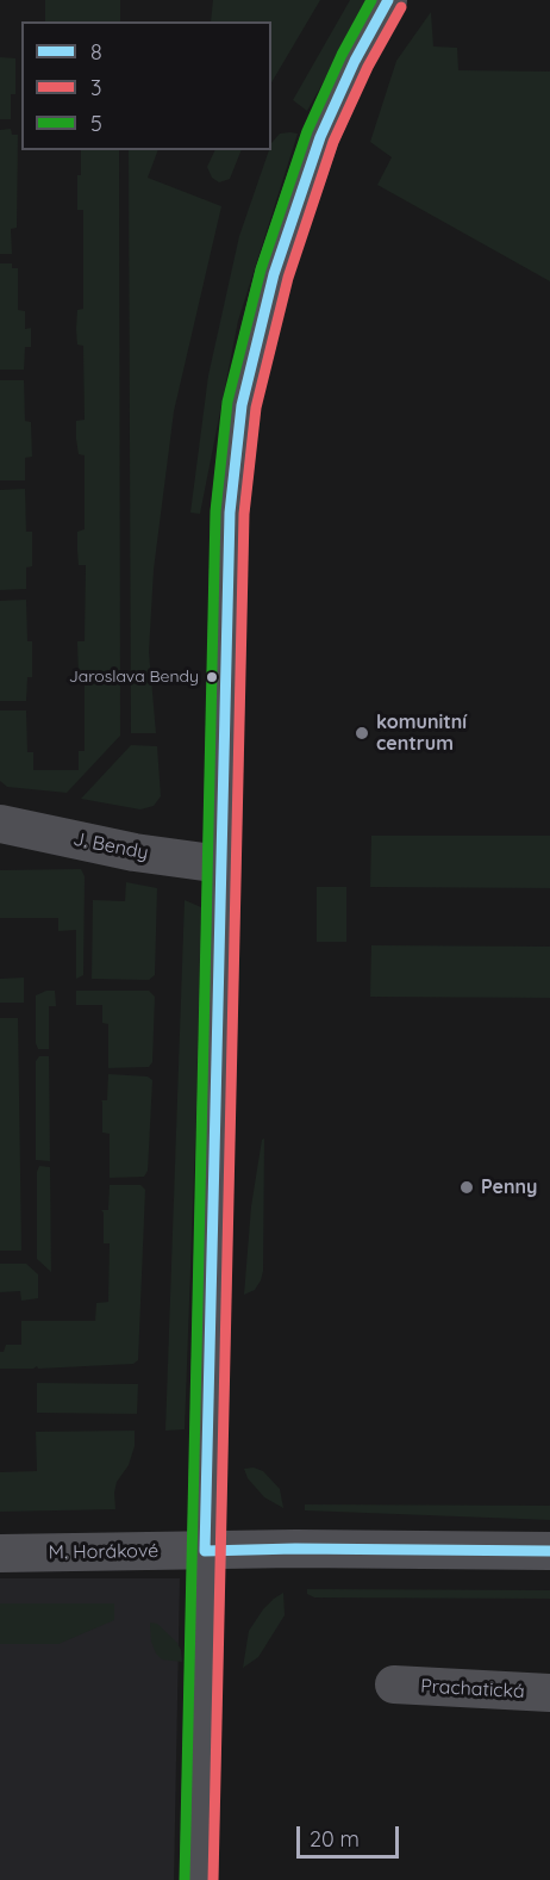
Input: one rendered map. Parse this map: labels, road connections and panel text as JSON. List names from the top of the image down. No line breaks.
{"streets":{"street":["J. Bendy","M. Horákové","Prachatická"]},"places":["Jaroslava Bendy","komunitní centrum","Penny"],"lines":["transit line 8","transit line 5","transit line 3"],"legend":["8","3","5"],"scale_bar":"20 m"}
